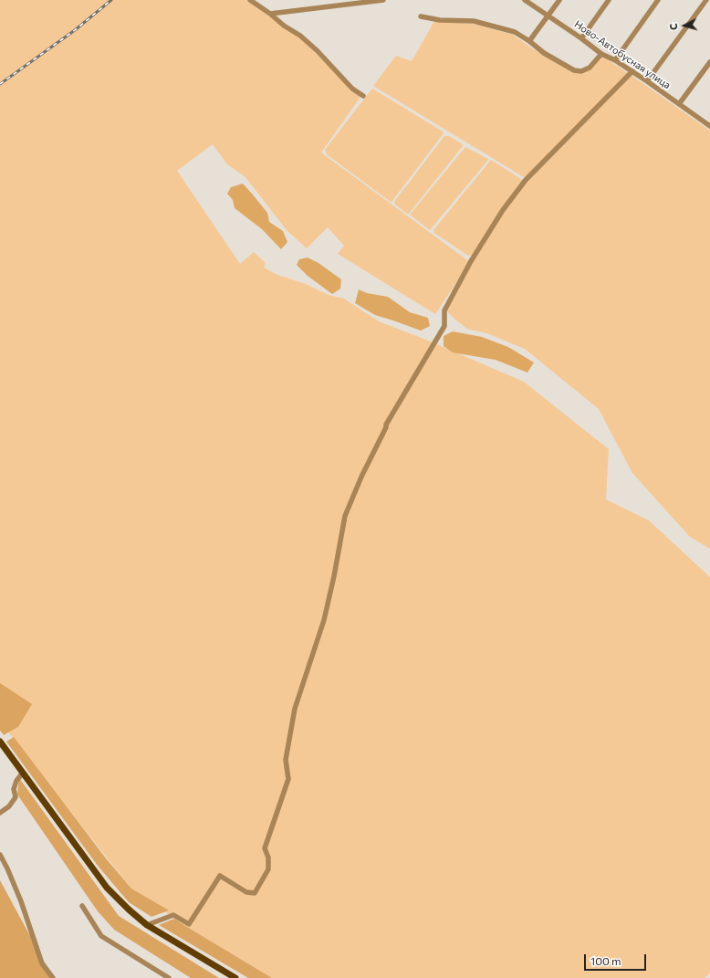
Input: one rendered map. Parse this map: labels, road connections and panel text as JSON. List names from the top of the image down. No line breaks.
{"streets":{"street":["Ново-Автобусная улица"]},"scale_bar":"100 m","north":"left"}
